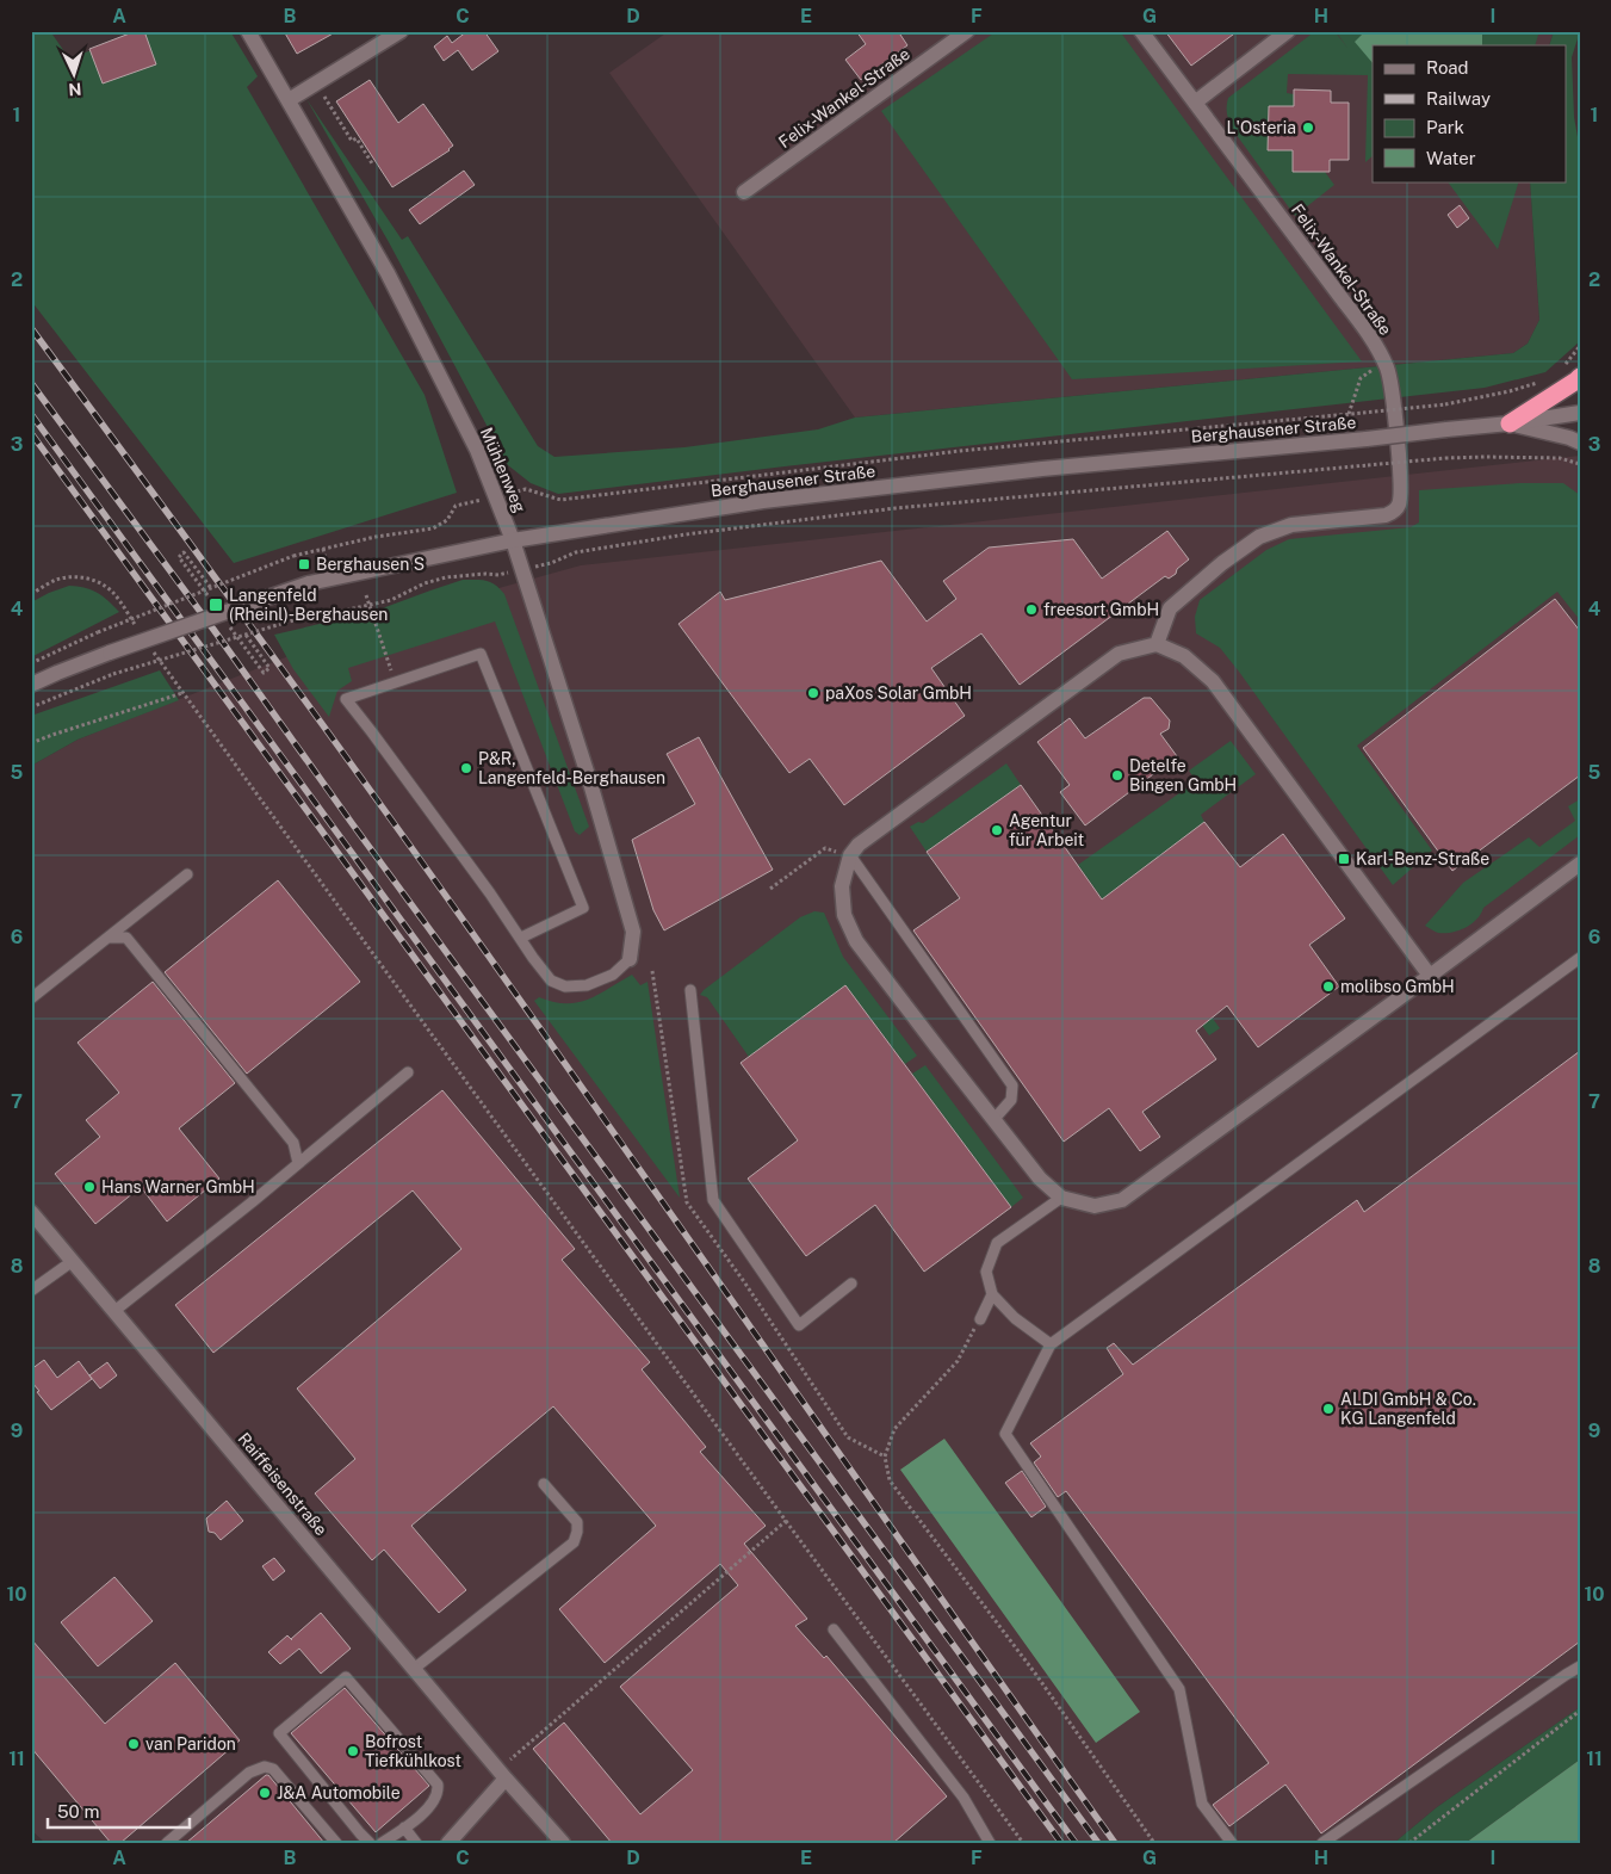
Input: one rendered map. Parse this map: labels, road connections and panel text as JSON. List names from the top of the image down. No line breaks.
{"streets":{"street":["Felix-Wankel-Straße","Berghausener Straße","Mühlenweg","Raiffeisenstraße"]},"crossings":[["Berghausener Straße","Mühlenweg"]],"places":{"other":["L'Osteria","freesort GmbH","paXos Solar GmbH","P&R, Langenfeld-Berghausen","Detelfe Bingen GmbH","Agentur für Arbeit","molibso GmbH","Hans Warner GmbH","ALDI GmbH & Co. KG Langenfeld","van Paridon","Bofrost Tiefkühlkost","J&A Automobile"],"transit":["Berghausen S","Langenfeld (Rheinl)-Berghausen","Karl-Benz-Straße"]},"legend":["Road","Railway","Park","Water"],"scale_bar":"50 m","north":"bottom","grid":{"columns":["A","B","C","D","E","F","G","H","I"],"rows":["1","2","3","4","5","6","7","8","9","10","11"]}}
